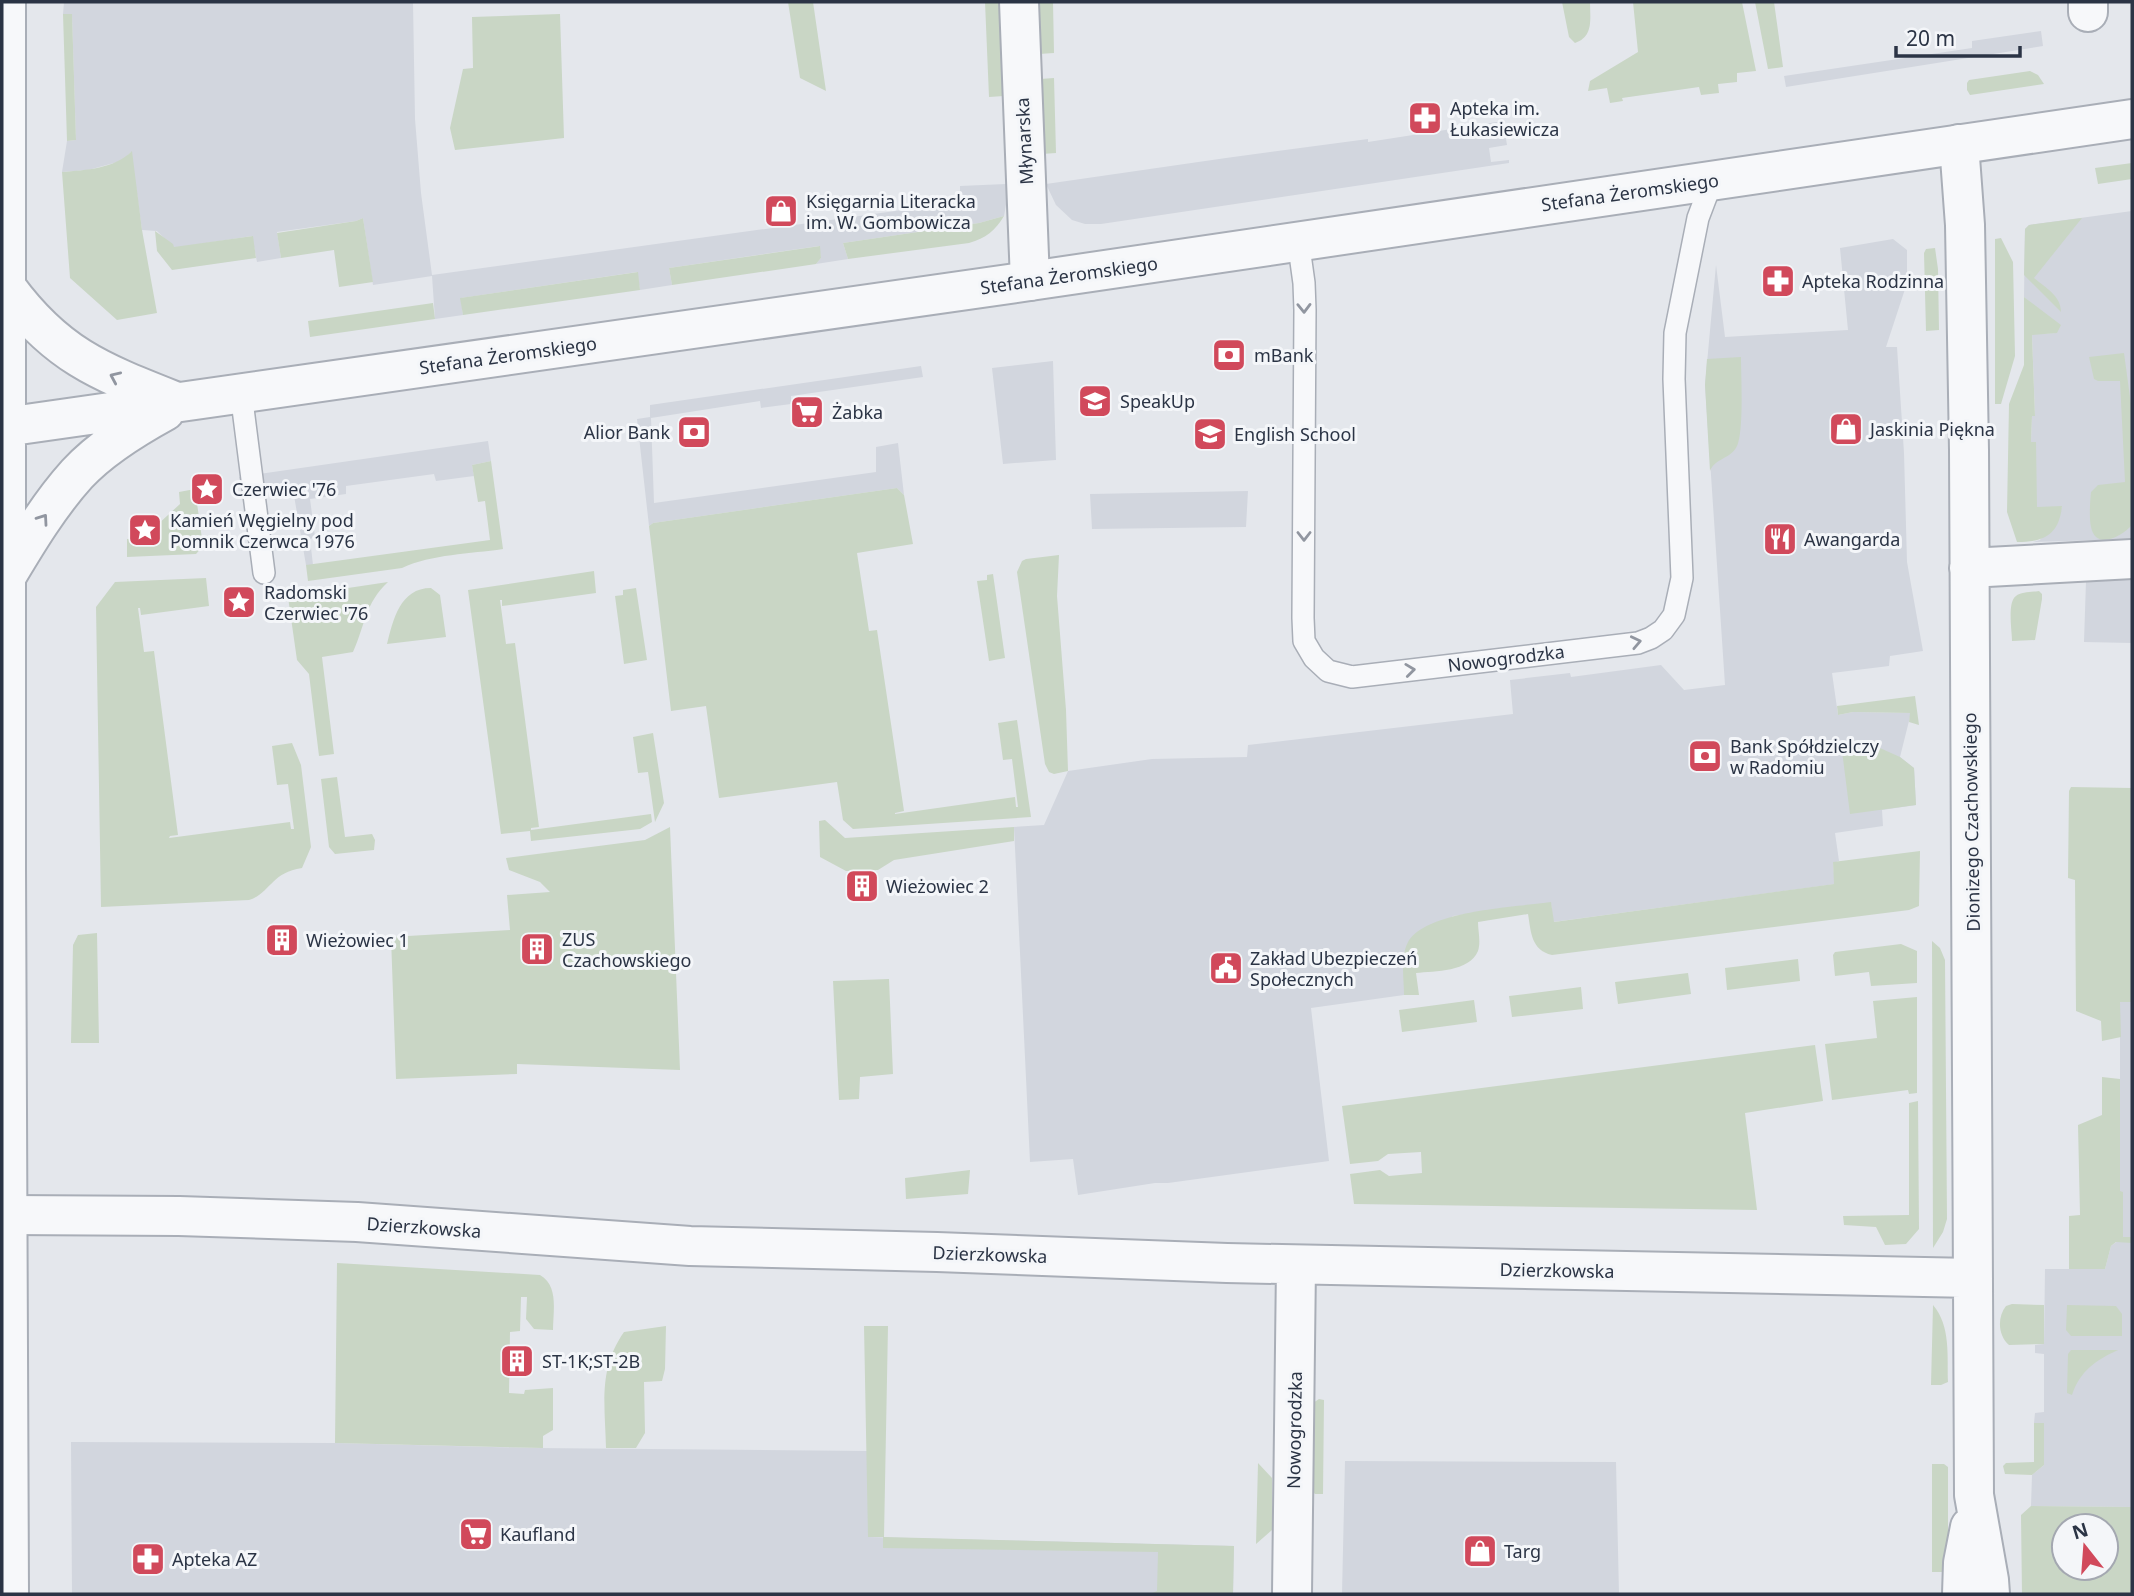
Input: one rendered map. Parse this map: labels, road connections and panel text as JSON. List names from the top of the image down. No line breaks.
{"streets":{"street":["Młynarska","Stefana Żeromskiego","Nowogrodzka","Dionizego Czachowskiego","Dzierzkowska"]},"crossings":[["Młynarska","Stefana Żeromskiego"],["Stefana Żeromskiego","Nowogrodzka"],["Stefana Żeromskiego","Dionizego Czachowskiego"],["Nowogrodzka","Dzierzkowska"],["Dionizego Czachowskiego","Dzierzkowska"]],"places":{"pharmacy":["Apteka im. Łukasiewicza","Apteka Rodzinna","Apteka AZ"],"shop":["Księgarnia Literacka im. W. Gombowicza","Jaskinia Piękna","Targ"],"bank":["mBank","Alior Bank","Bank Spółdzielczy w Radomiu"],"school or university":["SpeakUp","English School"],"supermarket":["Żabka","Kaufland"],"place":["Czerwiec '76","Kamień Węgielny pod Pomnik Czerwca 1976","Radomski Czerwiec '76"],"restaurant":["Awangarda"],"building":["Wieżowiec 2","Wieżowiec 1","ZUS Czachowskiego","ST-1K;ST-2B"],"public building":["Zakład Ubezpieczeń Społecznych"]},"scale_bar":"20 m","north":"top"}
